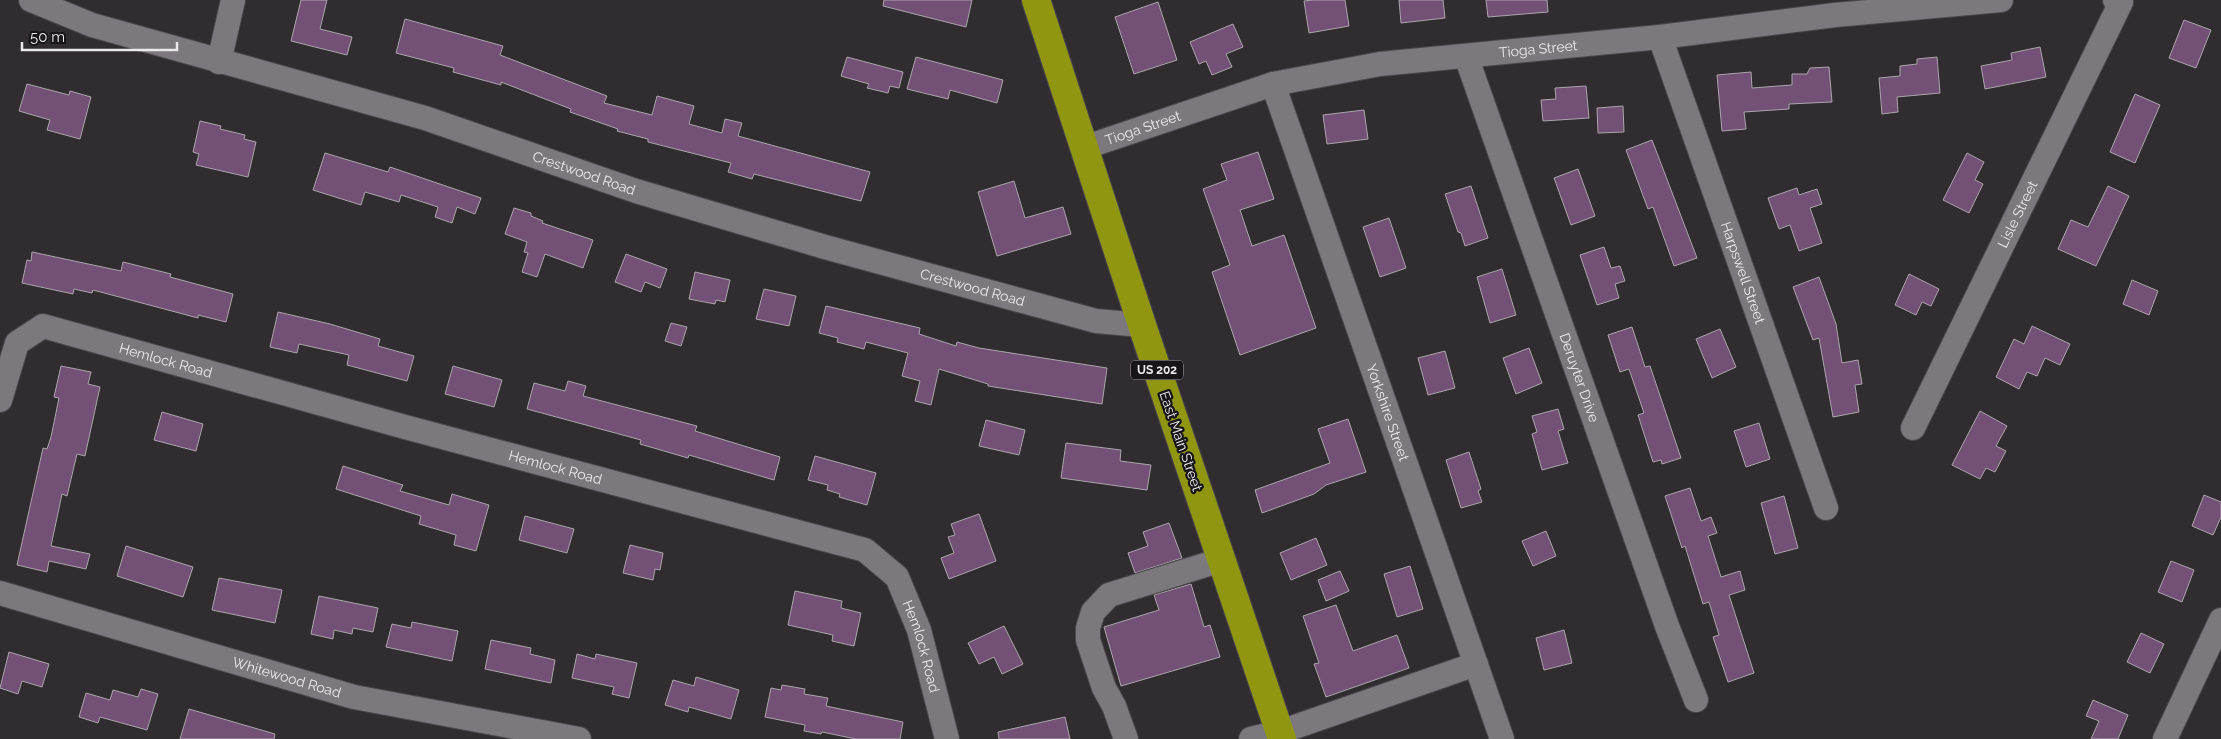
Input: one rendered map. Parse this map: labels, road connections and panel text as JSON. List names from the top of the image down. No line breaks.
{"streets":{"highway":["US 202","East Main Street"],"street":["Tioga Street","Crestwood Road","Lisle Street","Harpswell Street","Hemlock Road","Deruyter Drive","Yorkshire Street","Whitewood Road"]},"crossings":[["Tioga Street","Harpswell Street"],["Tioga Street","Deruyter Drive"],["Tioga Street","Yorkshire Street"],["Tioga Street","East Main Street"],["Crestwood Road","East Main Street"]],"scale_bar":"50 m"}
